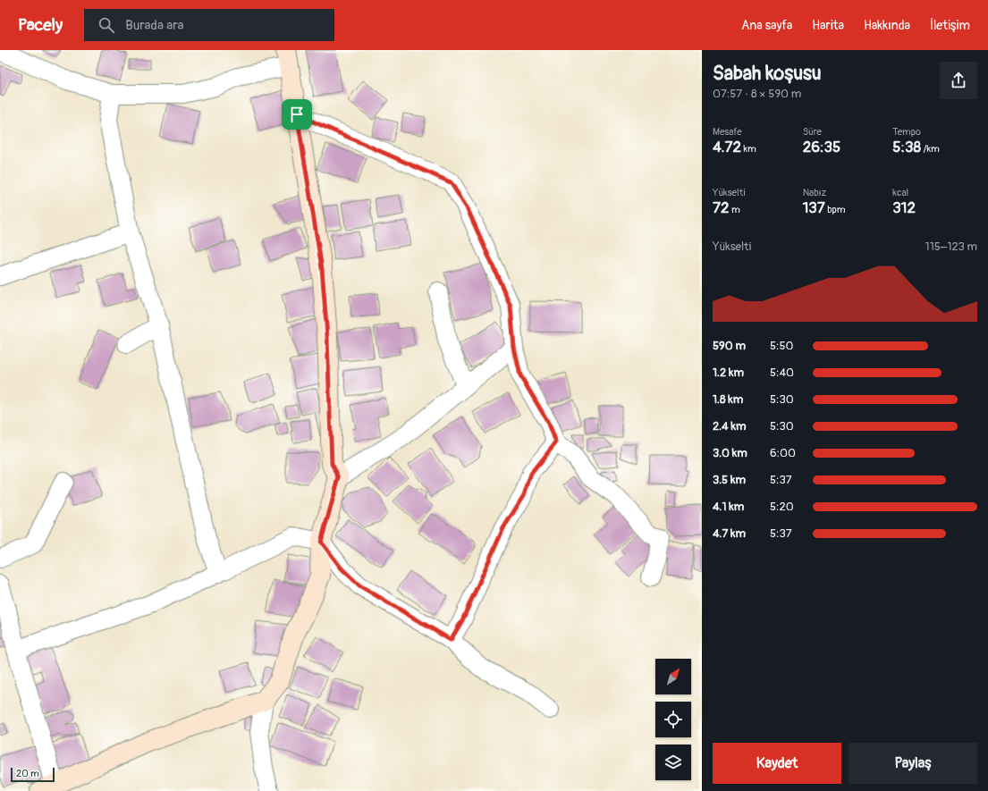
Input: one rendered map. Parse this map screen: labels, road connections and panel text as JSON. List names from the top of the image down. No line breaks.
{"scale_bar":"20 m","north":"top right","page":{"header":"Pacely","search":"Burada ara","nav":["Ana sayfa","Harita","Hakkında","İletişim"],"heading":["Sabah koşusu","07:57 · 8 × 590 m"],"stats":[["Mesafe","4.72 km"],["Süre","26:35"],["Tempo","5:38 /km"],["Yükselti","72 m"],["Nabız","137 bpm"],["kcal","312"]],"chart":["Yükselti","115–123 m"],"list":[{"name":"590 m","note":"5:50"},{"name":"1.2 km","note":"5:40"},{"name":"1.8 km","note":"5:30"},{"name":"2.4 km","note":"5:30"},{"name":"3.0 km","note":"6:00"},{"name":"3.5 km","note":"5:37"},{"name":"4.1 km","note":"5:20"},{"name":"4.7 km","note":"5:37"}],"buttons":["Kaydet","Paylaş"],"scale":"20 m"}}
